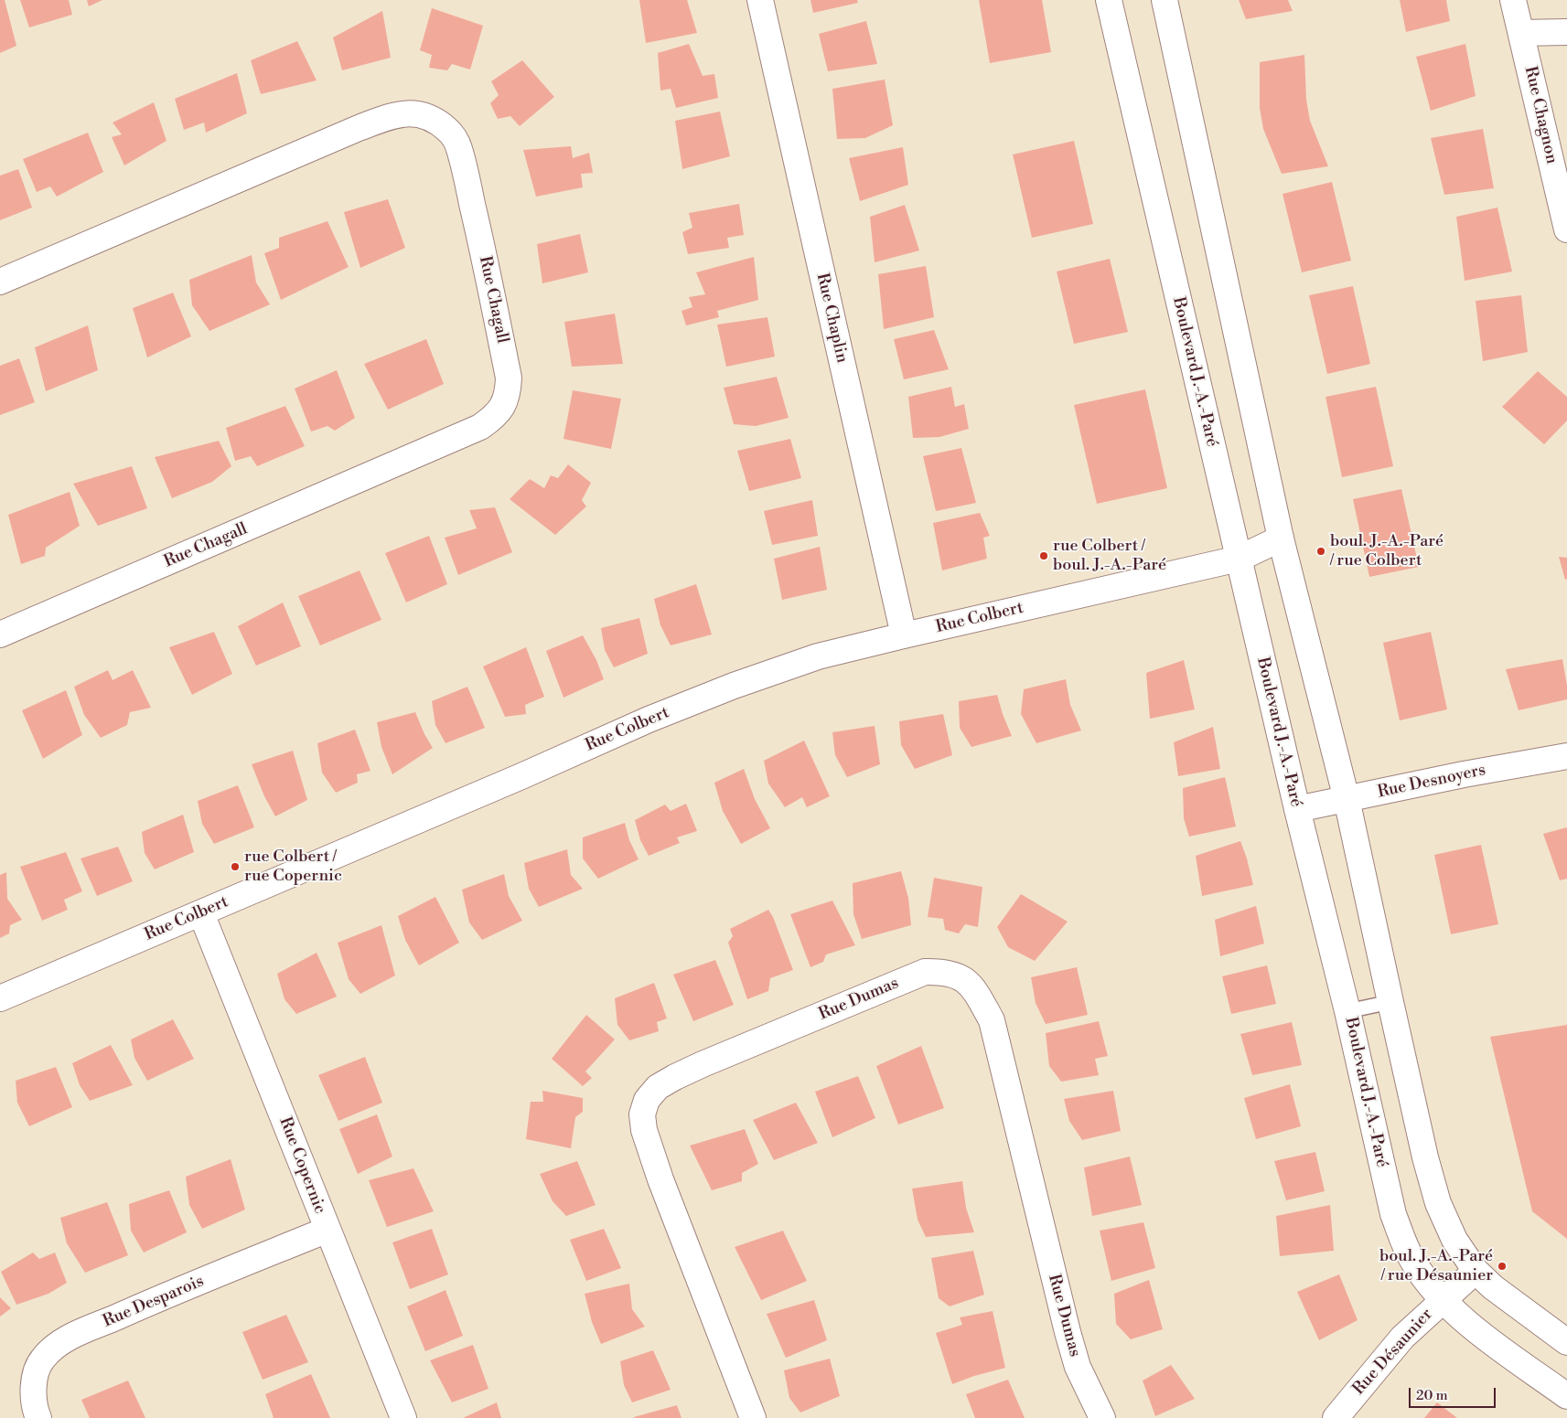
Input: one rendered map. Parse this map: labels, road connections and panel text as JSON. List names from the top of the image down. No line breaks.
{"streets":{"street":["Rue Chagnon","Rue Chagall","Rue Chaplin","Boulevard J.-A.-Paré","Rue Colbert","Rue Desnoyers","Rue Dumas","Rue Copernic","Rue Desparois","Rue Désaunier"]},"crossings":[["Rue Chaplin","Rue Colbert"],["Boulevard J.-A.-Paré","Rue Colbert"],["Boulevard J.-A.-Paré","Rue Desnoyers"],["Boulevard J.-A.-Paré","Rue Désaunier"],["Rue Colbert","Rue Copernic"],["Rue Copernic","Rue Desparois"]],"places":["boul. J.-A.-Paré / rue Colbert","rue Colbert / boul. J.-A.-Paré","rue Colbert / rue Copernic","boul. J.-A.-Paré / rue Désaunier"],"scale_bar":"20 m"}
